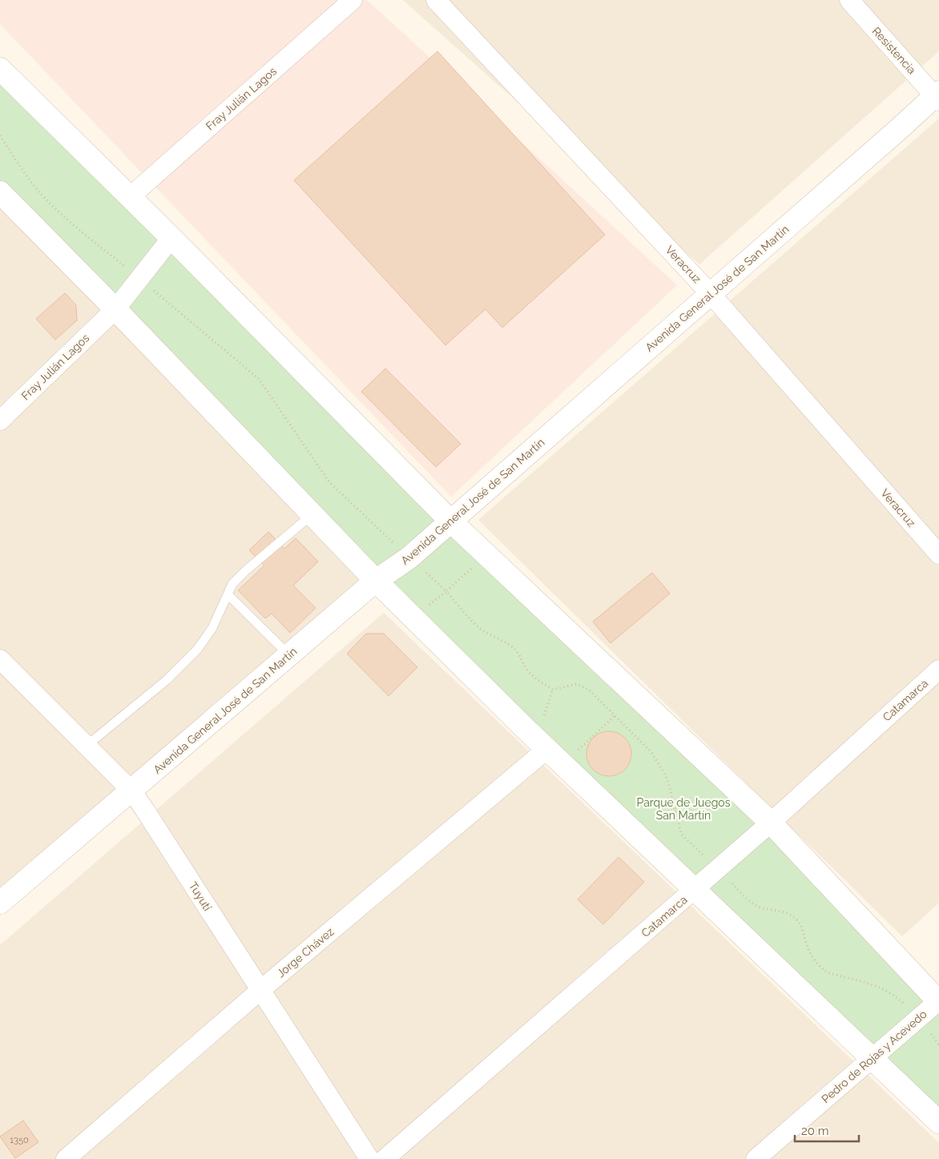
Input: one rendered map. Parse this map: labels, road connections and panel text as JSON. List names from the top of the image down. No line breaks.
{"streets":{"main road":["Avenida General José de San Martín"],"street":["Resistencia","Fray Julián Lagos","Veracruz","Catamarca","Tuyutí","Jorge Chávez","Pedro de Rojas y Acevedo"]},"crossings":[["Resistencia","Avenida General José de San Martín"],["Veracruz","Avenida General José de San Martín"],["Avenida General José de San Martín","Tuyutí"],["Tuyutí","Jorge Chávez"]],"parks":["Parque de Juegos San Martín"],"house_numbers":["1350"],"scale_bar":"20 m"}
